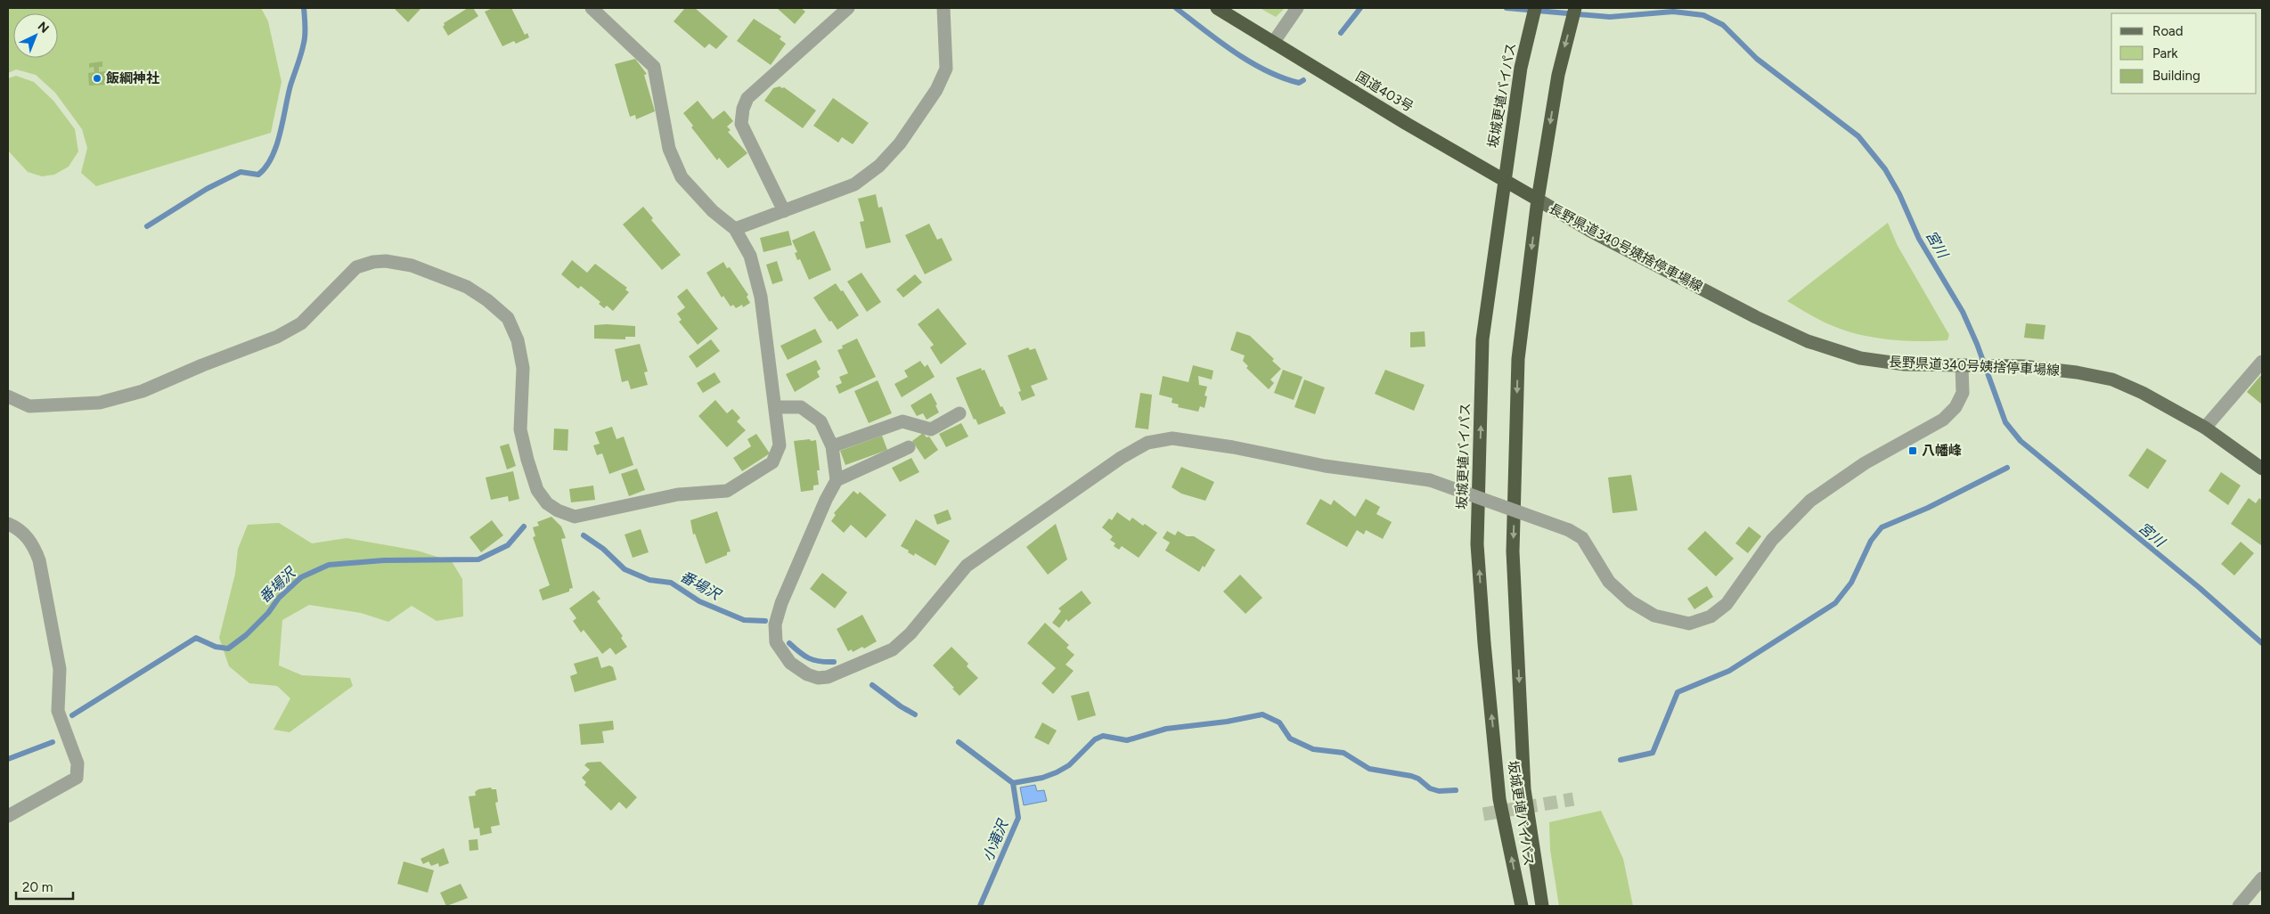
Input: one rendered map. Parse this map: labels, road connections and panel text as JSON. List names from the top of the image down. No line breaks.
{"streets":{"highway":["国道403号","坂城更埴バイパス"],"main road":["長野県道340号姨捨停車場線"]},"crossings":[["国道403号","坂城更埴バイパス"],["国道403号","長野県道340号姨捨停車場線"],["坂城更埴バイパス","長野県道340号姨捨停車場線"]],"water":["宮川","番場沢","小滝沢"],"places":{"other":["飯綱神社"],"transit":["八幡峰"]},"legend":["Road","Park","Building"],"scale_bar":"20 m","north":"top right"}
